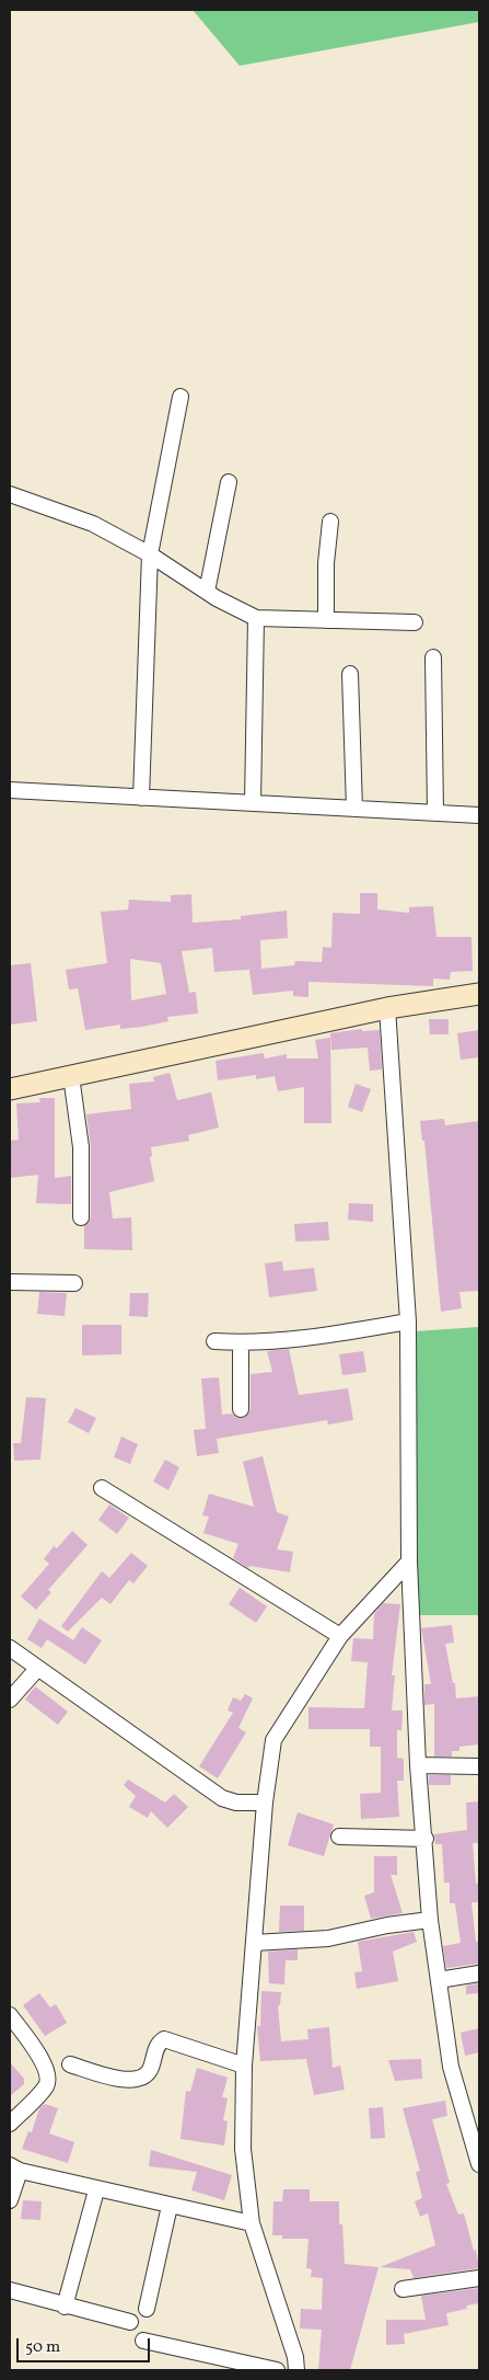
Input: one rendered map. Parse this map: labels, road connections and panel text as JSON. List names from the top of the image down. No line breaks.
{"scale_bar":"50 m"}
